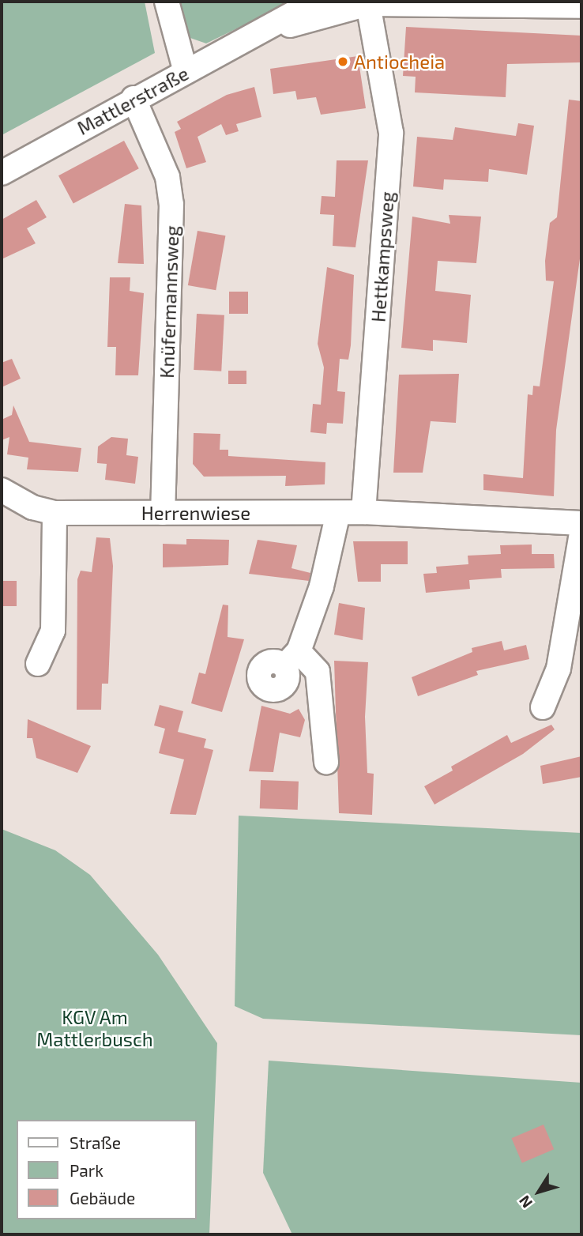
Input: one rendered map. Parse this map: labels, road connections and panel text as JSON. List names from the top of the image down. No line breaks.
{"streets":{"street":["Mattlerstraße","Hettkampsweg","Knüfermannsweg","Herrenwiese"]},"crossings":[["Mattlerstraße","Hettkampsweg"],["Mattlerstraße","Knüfermannsweg"],["Hettkampsweg","Herrenwiese"],["Knüfermannsweg","Herrenwiese"]],"parks":["KGV Am Mattlerbusch"],"places":["Antiocheia"],"legend":["Straße","Park","Gebäude"],"north":"bottom left"}
